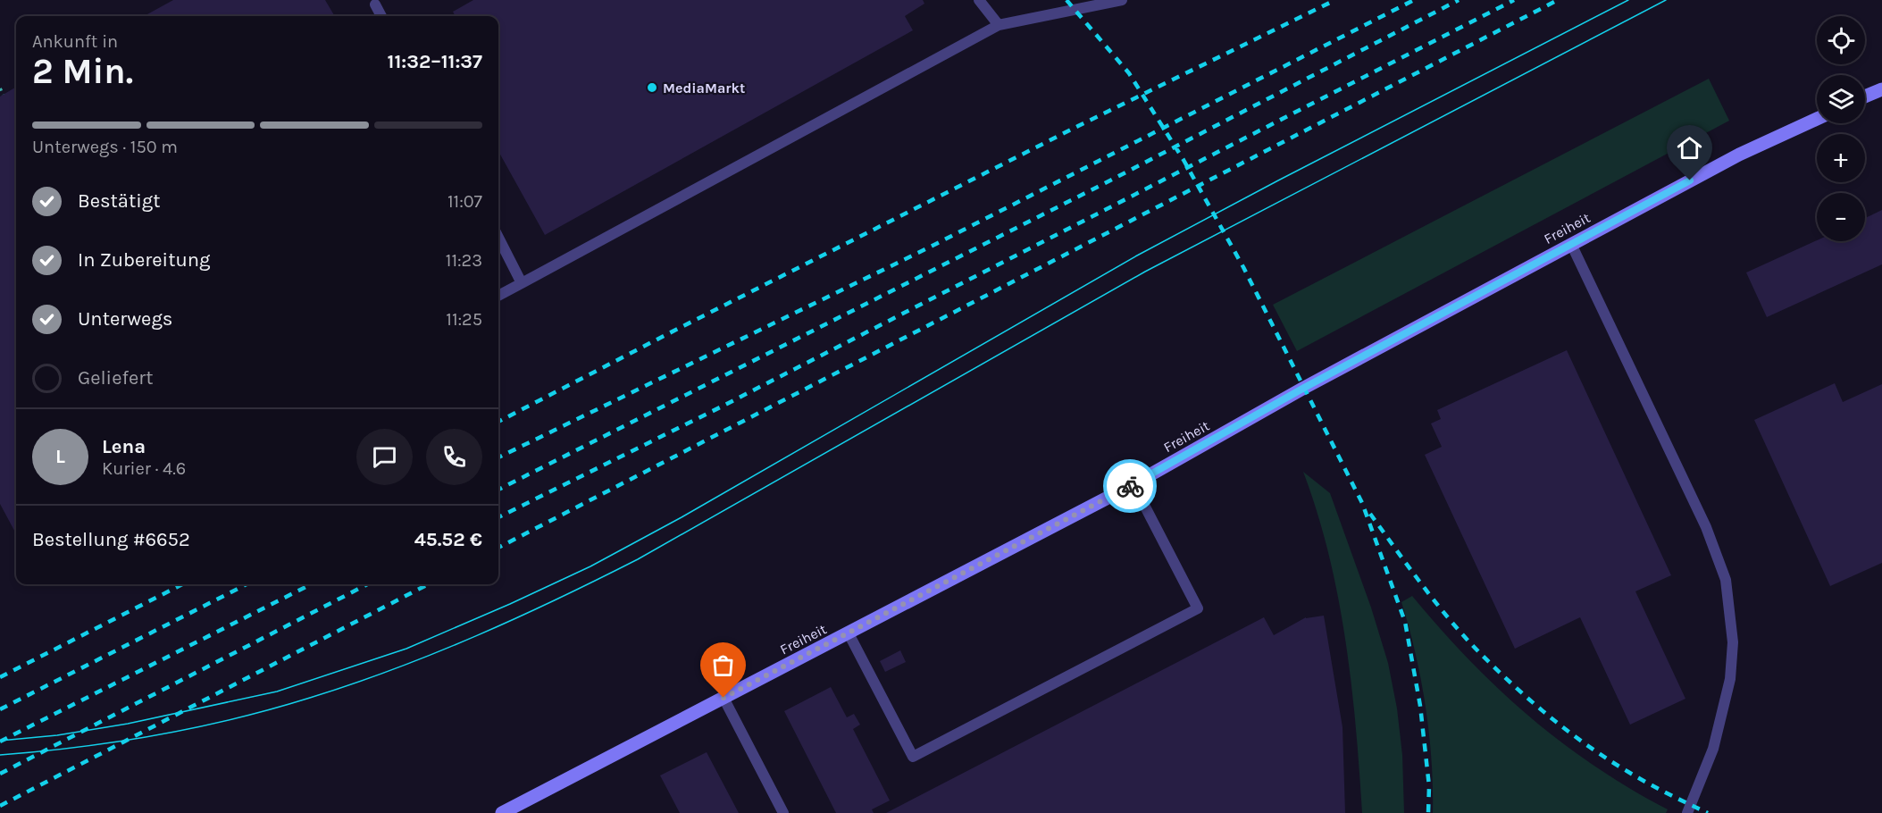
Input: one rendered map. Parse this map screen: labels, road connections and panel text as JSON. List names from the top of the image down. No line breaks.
{"streets":{"street":["Freiheit"]},"places":["MediaMarkt"],"page":{"map_buttons":["+","−"],"heading":["2 Min.","Ankunft in","11:32–11:37"],"panel":["Lena","Kurier · 4.6","Bestellung #6652","45.52 €"],"bar":"Unterwegs · 150 m","list":[["Bestätigt","11:07"],["In Zubereitung","11:23"],["Unterwegs","11:25"],"Geliefert"],"round":"L"}}
